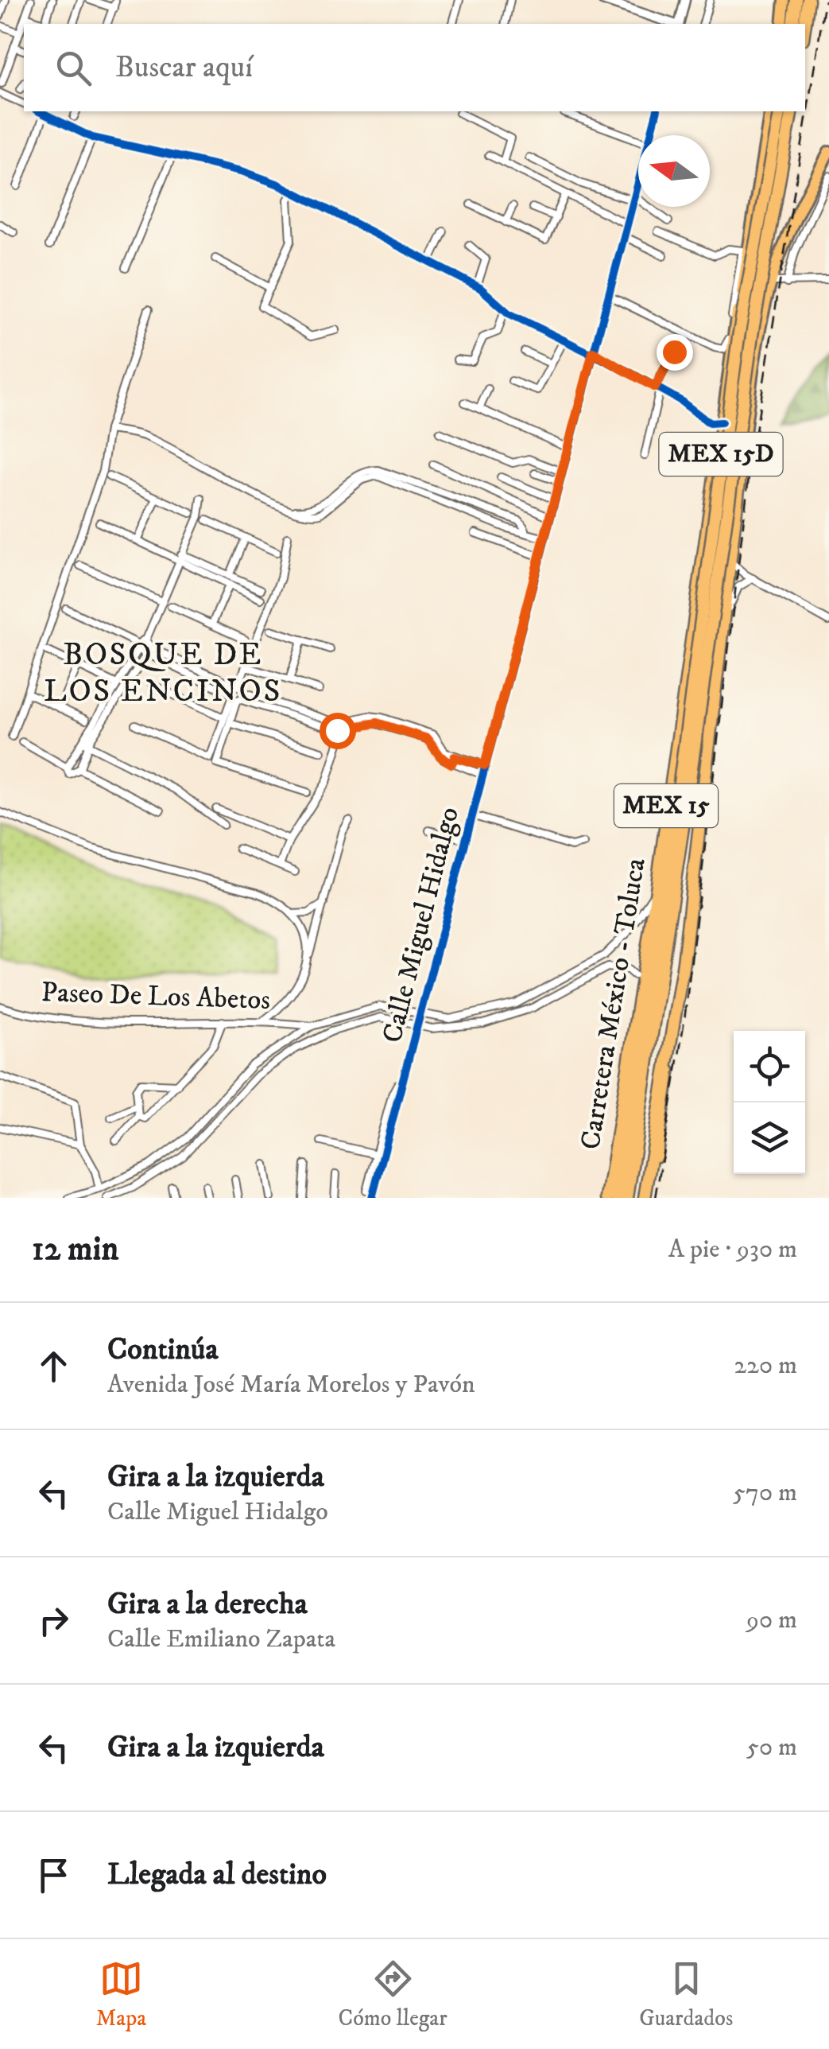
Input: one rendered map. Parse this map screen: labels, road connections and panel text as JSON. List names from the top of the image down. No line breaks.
{"streets":{"highway":["MEX 15D","MEX 15","Carretera México - Toluca"],"street":["Calle Miguel Hidalgo","Paseo De Los Abetos"]},"districts":["BOSQUE DE LOS ENCINOS"],"north":"left","page":{"search":"Buscar aquí","heading":["12 min","A pie · 930 m"],"list":[["Continúa","Avenida José María Morelos y Pavón","220 m"],["Gira a la izquierda","Calle Miguel Hidalgo","570 m"],["Gira a la derecha","Calle Emiliano Zapata","90 m"],["Gira a la izquierda","50 m"],"Llegada al destino"],"nav":["Mapa","Cómo llegar","Guardados"]}}
